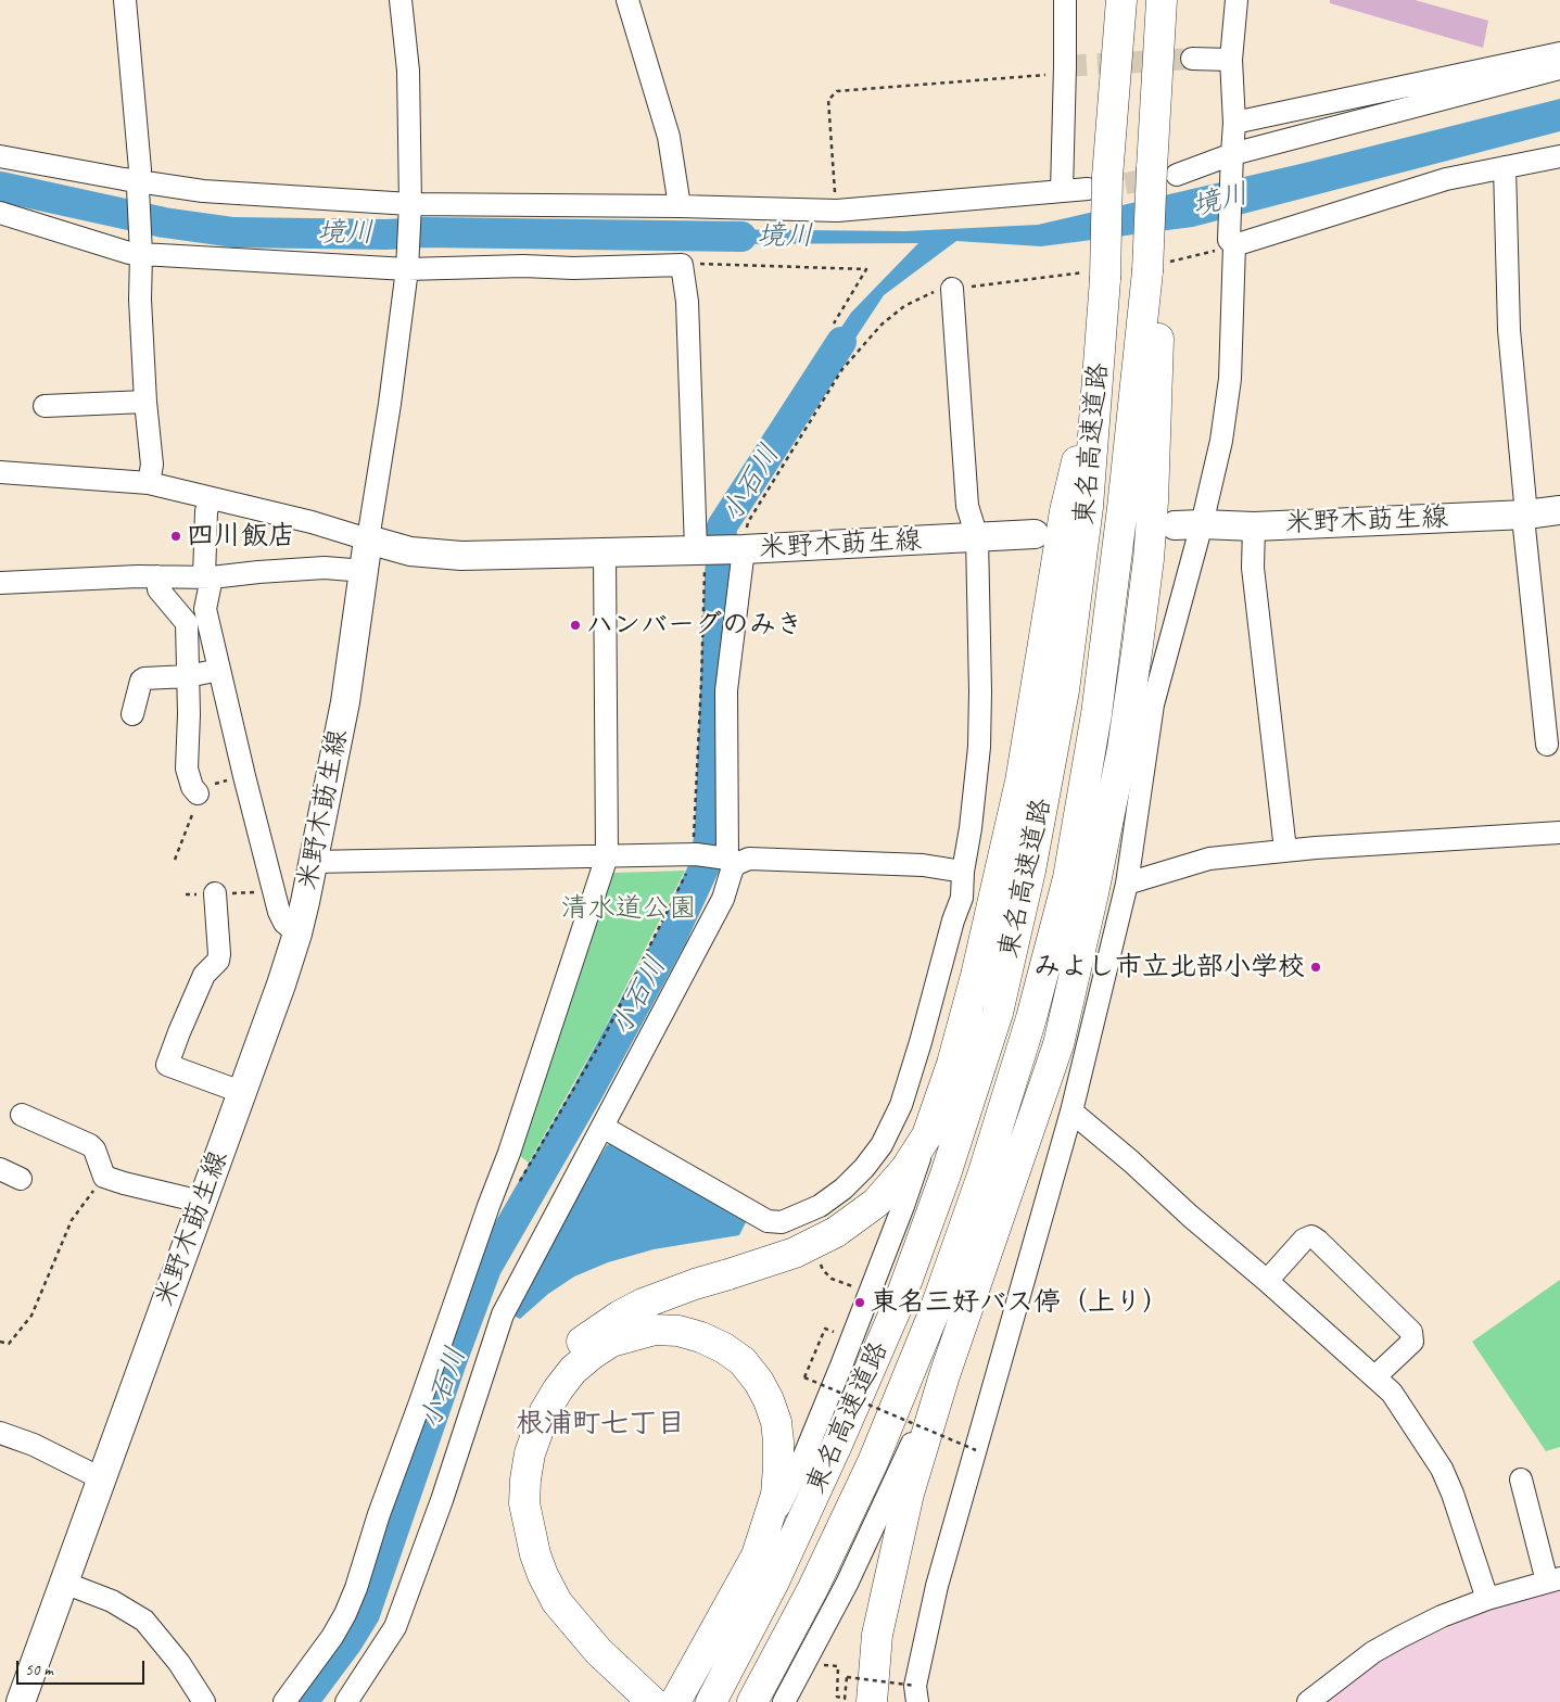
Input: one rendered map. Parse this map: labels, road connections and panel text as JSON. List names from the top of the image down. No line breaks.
{"streets":{"highway":["東名高速道路"],"main road":["米野木莇生線"]},"districts":["根浦町七丁目"],"water":["境川","小石川"],"parks":["清水道公園"],"places":["四川飯店","ハンバーグのみき","みよし市立北部小学校","東名三好バス停（上り）"],"scale_bar":"50 m"}
